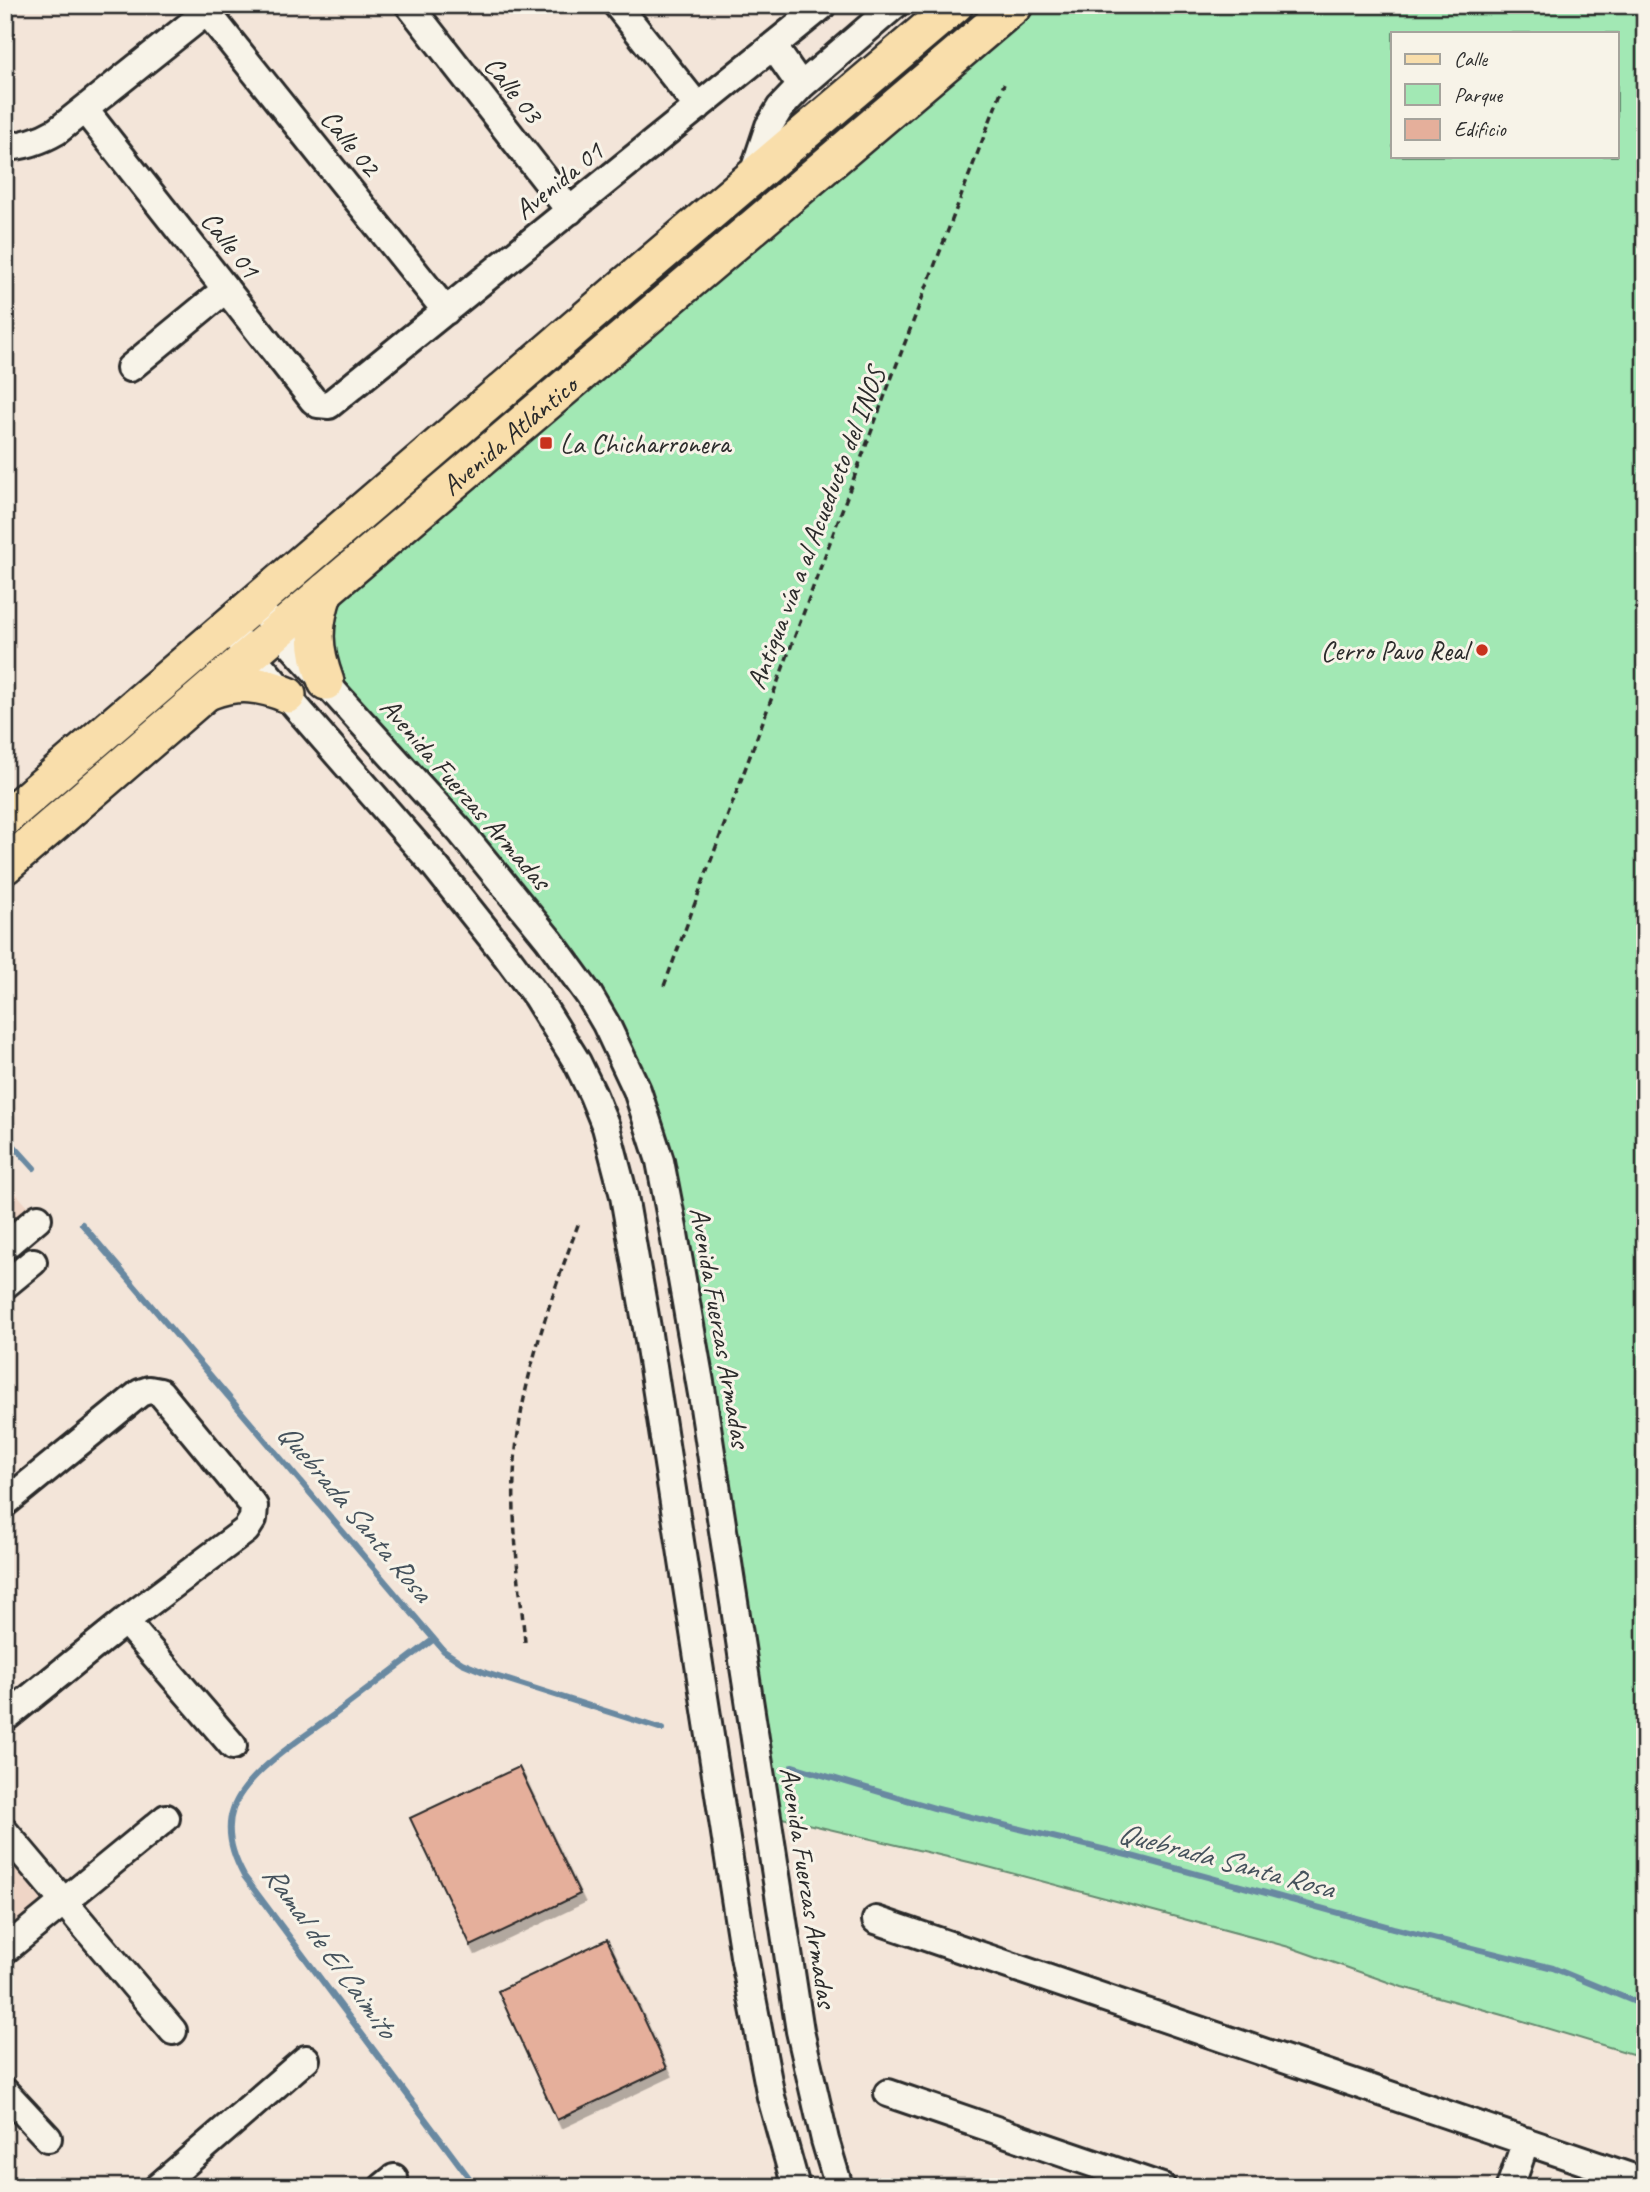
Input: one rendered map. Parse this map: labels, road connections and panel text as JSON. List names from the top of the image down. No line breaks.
{"streets":{"main road":["Avenida Atlántico"],"street":["Calle 03","Calle 02","Avenida 01","Calle 01","Avenida Fuerzas Armadas"],"path":["Antigua vía a al Acueducto del INOS"]},"crossings":[["Calle 03","Avenida 01"],["Calle 02","Avenida 01"],["Avenida 01","Calle 01"],["Avenida Atlántico","Avenida Fuerzas Armadas"]],"water":["Quebrada Santa Rosa","Ramal de El Caimito"],"places":{"transit":["La Chicharronera"],"other":["Cerro Pavo Real"]},"legend":["Calle","Parque","Edificio"]}
